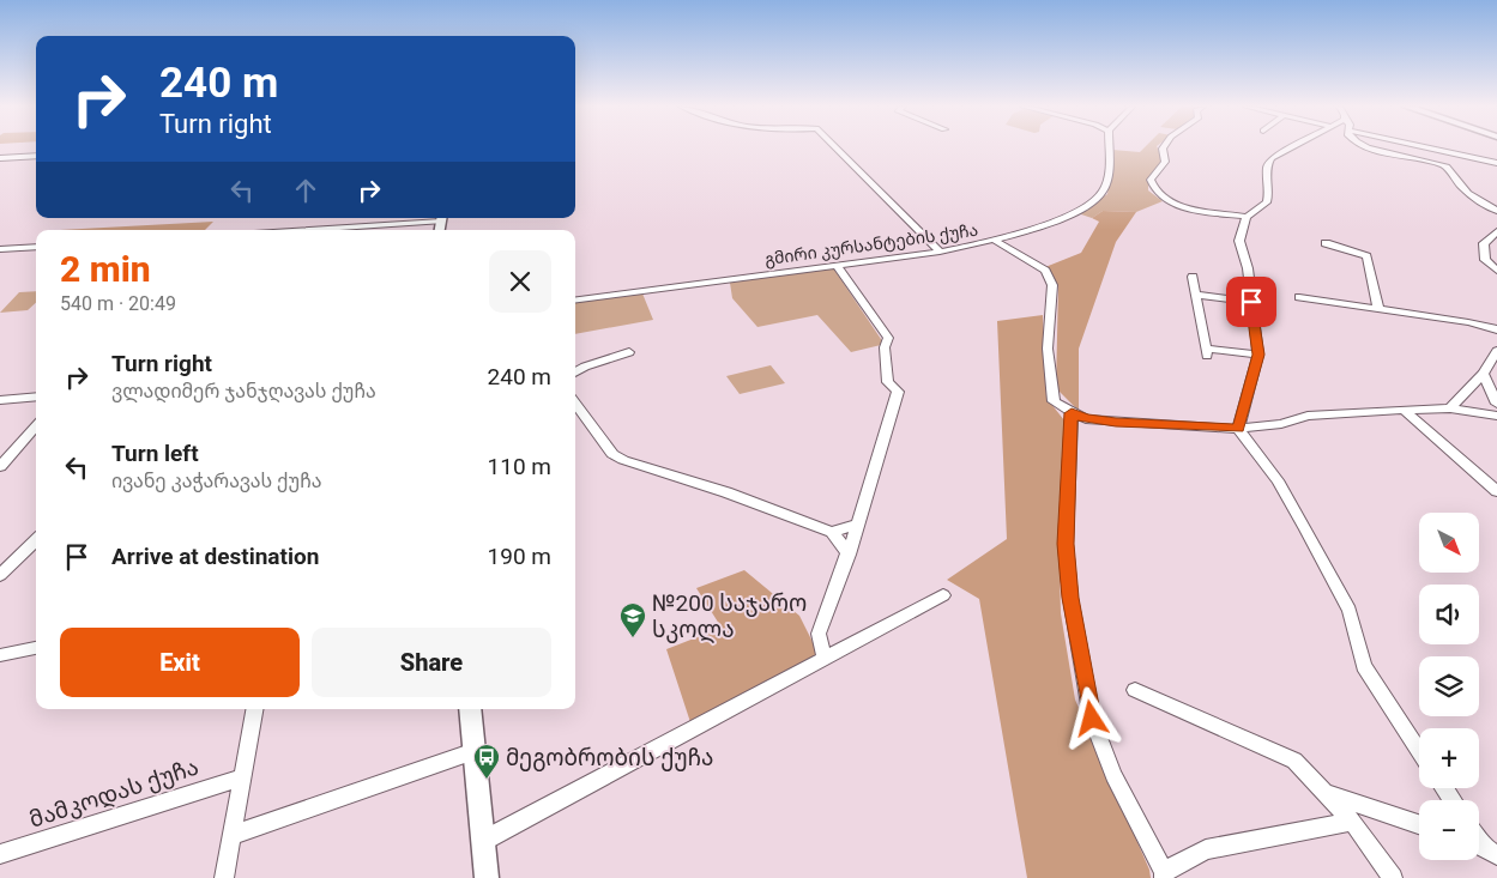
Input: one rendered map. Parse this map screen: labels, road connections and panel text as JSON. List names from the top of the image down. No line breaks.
{"streets":{"street":["გმირი კურსანტების ქუჩა","მამკოდას ქუჩა"]},"places":{"school or university":["№200 საჯარო სკოლა"],"bus stop":["მეგობრობის ქუჩა"]},"north":"bottom right","page":{"turn":["240 m","Turn right"],"heading":["2 min","540 m · 20:49"],"list":[{"name":"Turn right","note":"ვლადიმერ ჯანჯღავას ქუჩა","value":"240 m"},{"name":"Turn left","note":"ივანე კაჭარავას ქუჩა","value":"110 m"},{"name":"Arrive at destination","value":"190 m"}],"map_buttons":["+","−"],"buttons":["Exit","Share"]}}
